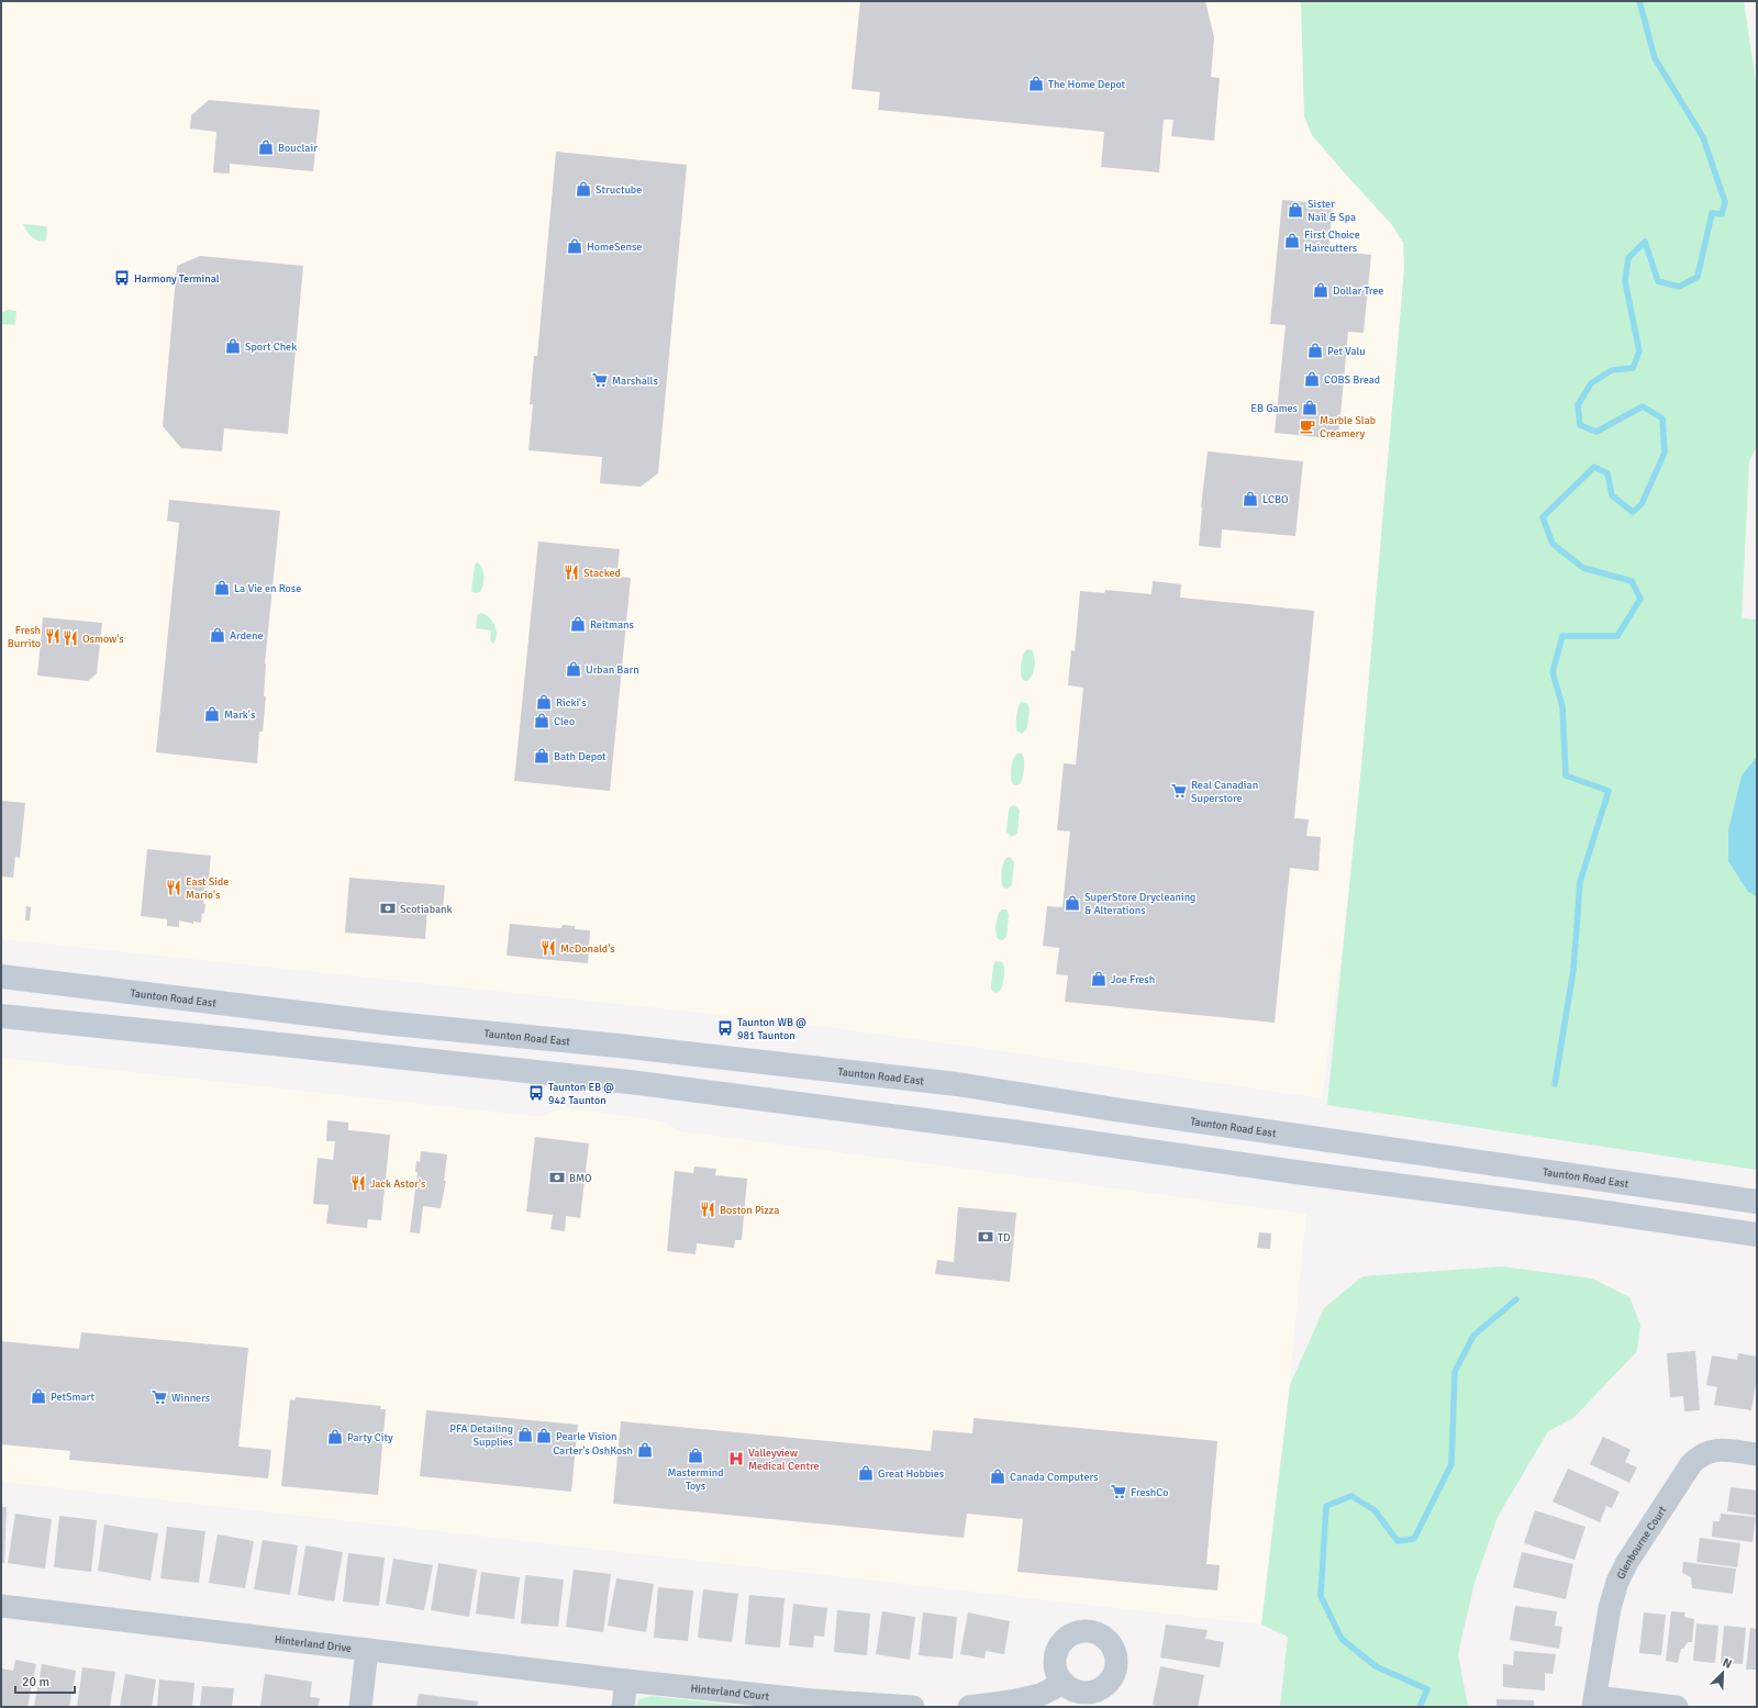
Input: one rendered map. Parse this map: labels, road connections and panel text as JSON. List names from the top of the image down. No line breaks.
{"streets":{"main road":["Taunton Road East"],"street":["Glenbourne Court","Hinterland Drive","Hinterland Court"]},"crossings":[["Hinterland Drive","Hinterland Court"]],"places":{"shop":["The Home Depot","Bouclair","Structube","Sister Nail & Spa","First Choice Haircutters","HomeSense","Dollar Tree","Sport Chek","Pet Valu","COBS Bread","EB Games","LCBO","La Vie en Rose","Reitmans","Ardene","Urban Barn","Ricki's","Mark's","Cleo","Bath Depot","SuperStore Drycleaning & Alterations","Joe Fresh","PetSmart","PFA Detailing Supplies","Pearle Vision","Party City","Carter's OshKosh","Mastermind Toys","Great Hobbies","Canada Computers"],"bus stop":["Harmony Terminal","Taunton WB @ 981 Taunton","Taunton EB @ 942 Taunton"],"supermarket":["Marshalls","Real Canadian Superstore","Winners","FreshCo"],"cafe":["Marble Slab Creamery"],"restaurant":["Stacked","Fresh Burrito","Osmow's","East Side Mario's","McDonald's","Jack Astor's","Boston Pizza"],"bank":["Scotiabank","BMO","TD"],"hospital":["Valleyview Medical Centre"]},"scale_bar":"20 m","north":"top right"}
